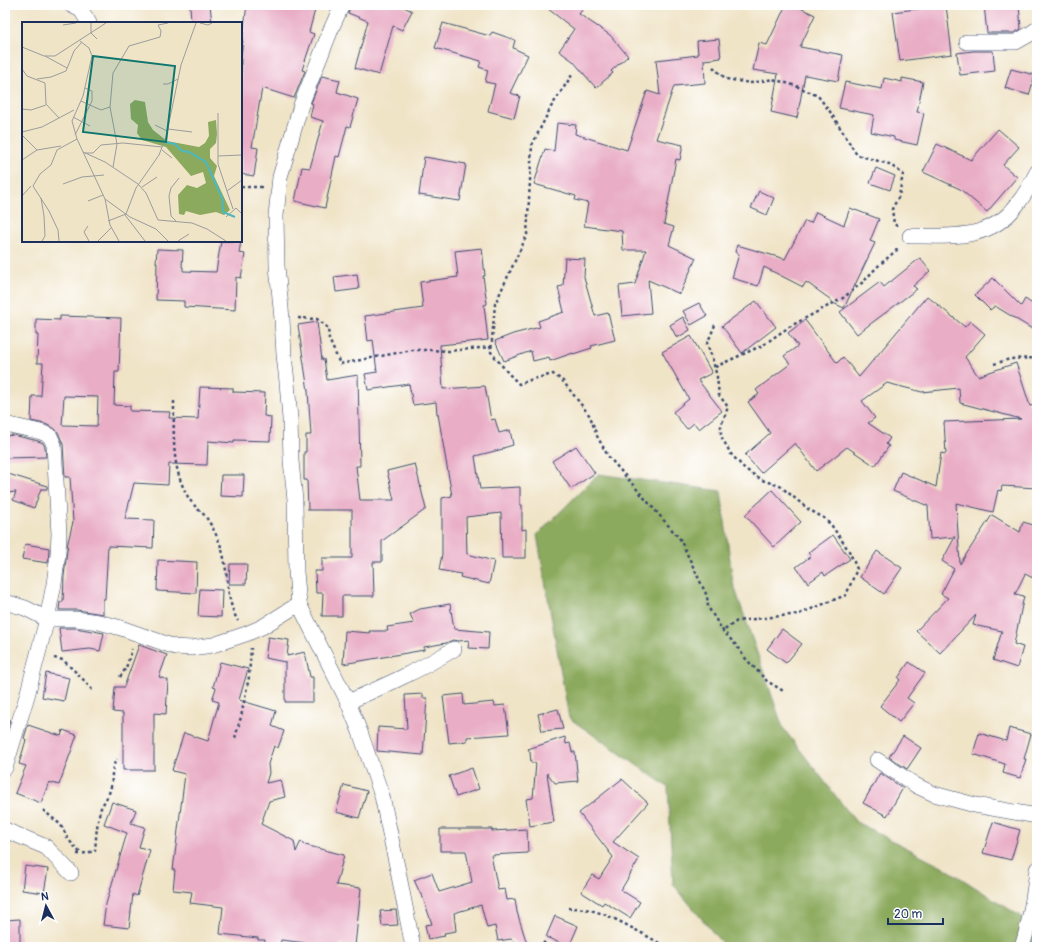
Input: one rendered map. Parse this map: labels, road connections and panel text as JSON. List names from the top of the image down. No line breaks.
{"scale_bar":"20 m","north":"top"}
